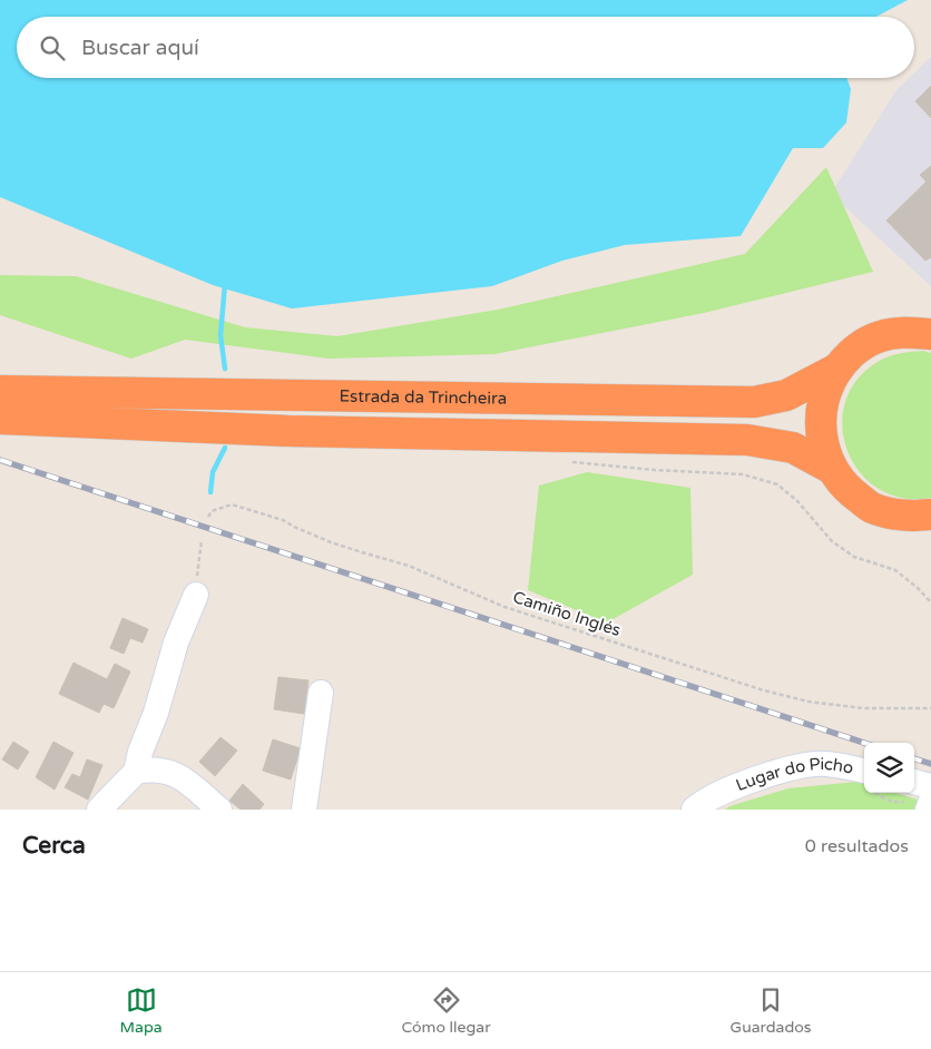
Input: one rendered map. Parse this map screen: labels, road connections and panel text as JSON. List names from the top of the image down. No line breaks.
{"streets":{"highway":["Estrada da Trincheira"],"street":["Lugar do Picho"],"path":["Camiño Inglés"]},"page":{"search":"Buscar aquí","heading":["Cerca","0 resultados"],"nav":["Mapa","Cómo llegar","Guardados"]}}
